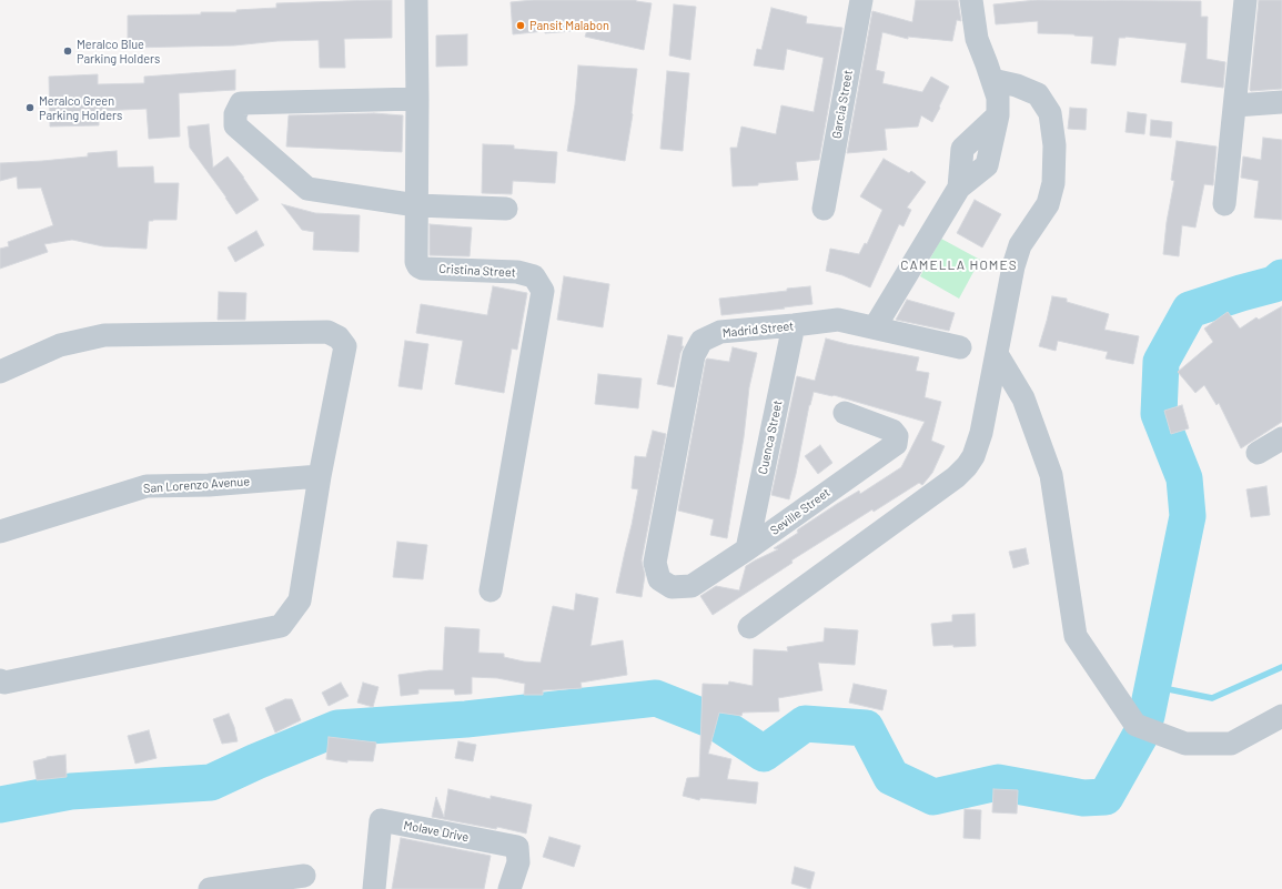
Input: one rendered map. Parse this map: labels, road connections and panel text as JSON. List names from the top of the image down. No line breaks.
{"streets":{"street":["Garcia Street","Cristina Street","Madrid Street","Cuenca Street","San Lorenzo Avenue","Seville Street","Molave Drive"]},"crossings":[["Madrid Street","Cuenca Street"],["Madrid Street","Seville Street"],["Cuenca Street","Seville Street"]],"districts":["CAMELLA HOMES"],"places":["Pansit Malabon","Meralco Blue Parking Holders","Meralco Green Parking Holders"]}
